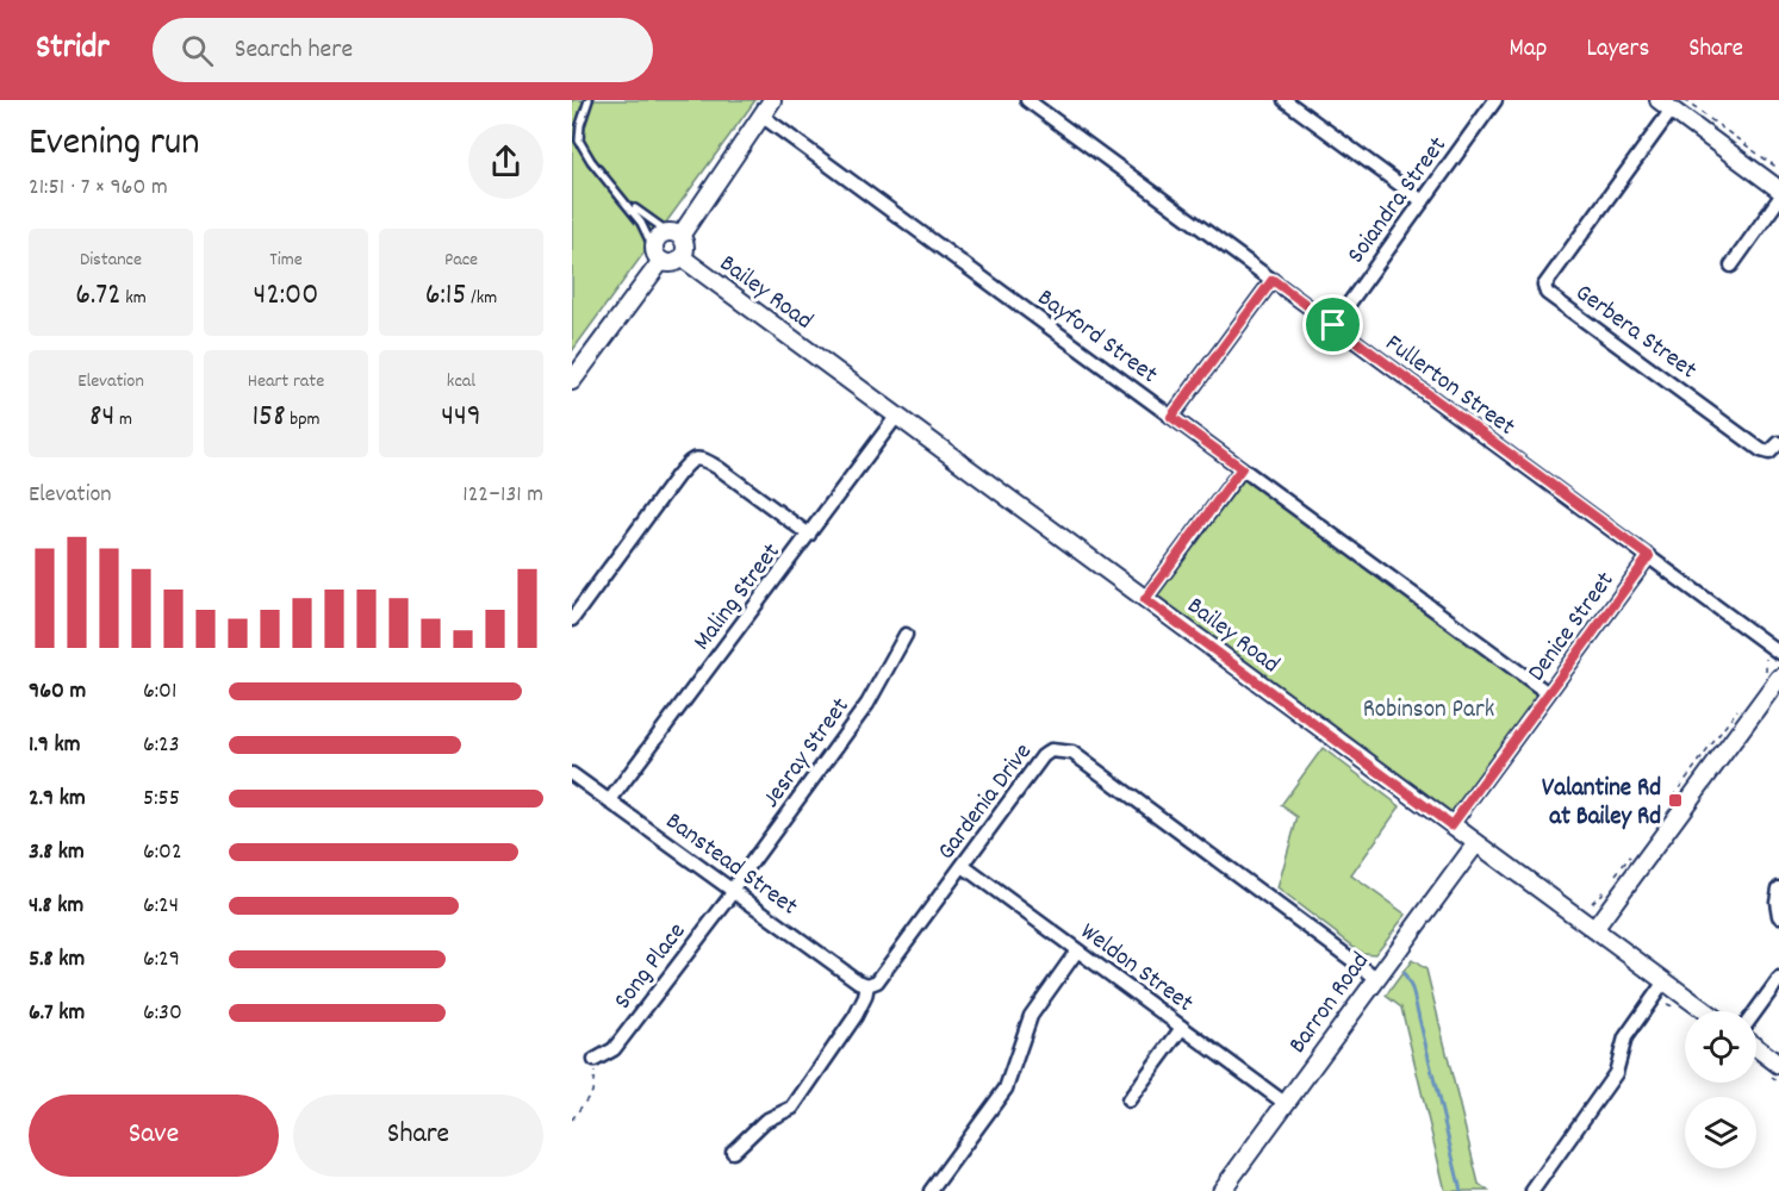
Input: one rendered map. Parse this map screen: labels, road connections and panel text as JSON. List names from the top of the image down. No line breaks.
{"streets":{"street":["Soiandra Street","Bailey Road","Gerbera Street","Bayford Street","Fullerton Street","Maling Street","Denice Street","Jesray Street","Gardenia Drive","Banstead Street","Song Place","Weldon Street","Barron Road"]},"crossings":[["Soiandra Street","Fullerton Street"],["Bailey Road","Maling Street"],["Bailey Road","Denice Street"],["Bailey Road","Barron Road"],["Bayford Street","Denice Street"],["Fullerton Street","Denice Street"],["Maling Street","Banstead Street"],["Jesray Street","Banstead Street"],["Jesray Street","Song Place"],["Gardenia Drive","Banstead Street"],["Gardenia Drive","Weldon Street"],["Gardenia Drive","Barron Road"],["Banstead Street","Song Place"],["Weldon Street","Barron Road"]],"parks":["Robinson Park"],"places":{"transit":["Valantine Rd at Bailey Rd"]},"page":{"header":"Stridr","search":"Search here","nav":["Map","Layers","Share"],"heading":["Evening run","21:51 · 7 × 960 m"],"stats":[["Distance","6.72 km"],["Time","42:00"],["Pace","6:15 /km"],["Elevation","84 m"],["Heart rate","158 bpm"],["kcal","449"]],"chart":["Elevation","122–131 m"],"list":[{"name":"960 m","note":"6:01"},{"name":"1.9 km","note":"6:23"},{"name":"2.9 km","note":"5:55"},{"name":"3.8 km","note":"6:02"},{"name":"4.8 km","note":"6:24"},{"name":"5.8 km","note":"6:29"},{"name":"6.7 km","note":"6:30"}],"buttons":["Save","Share"]}}
